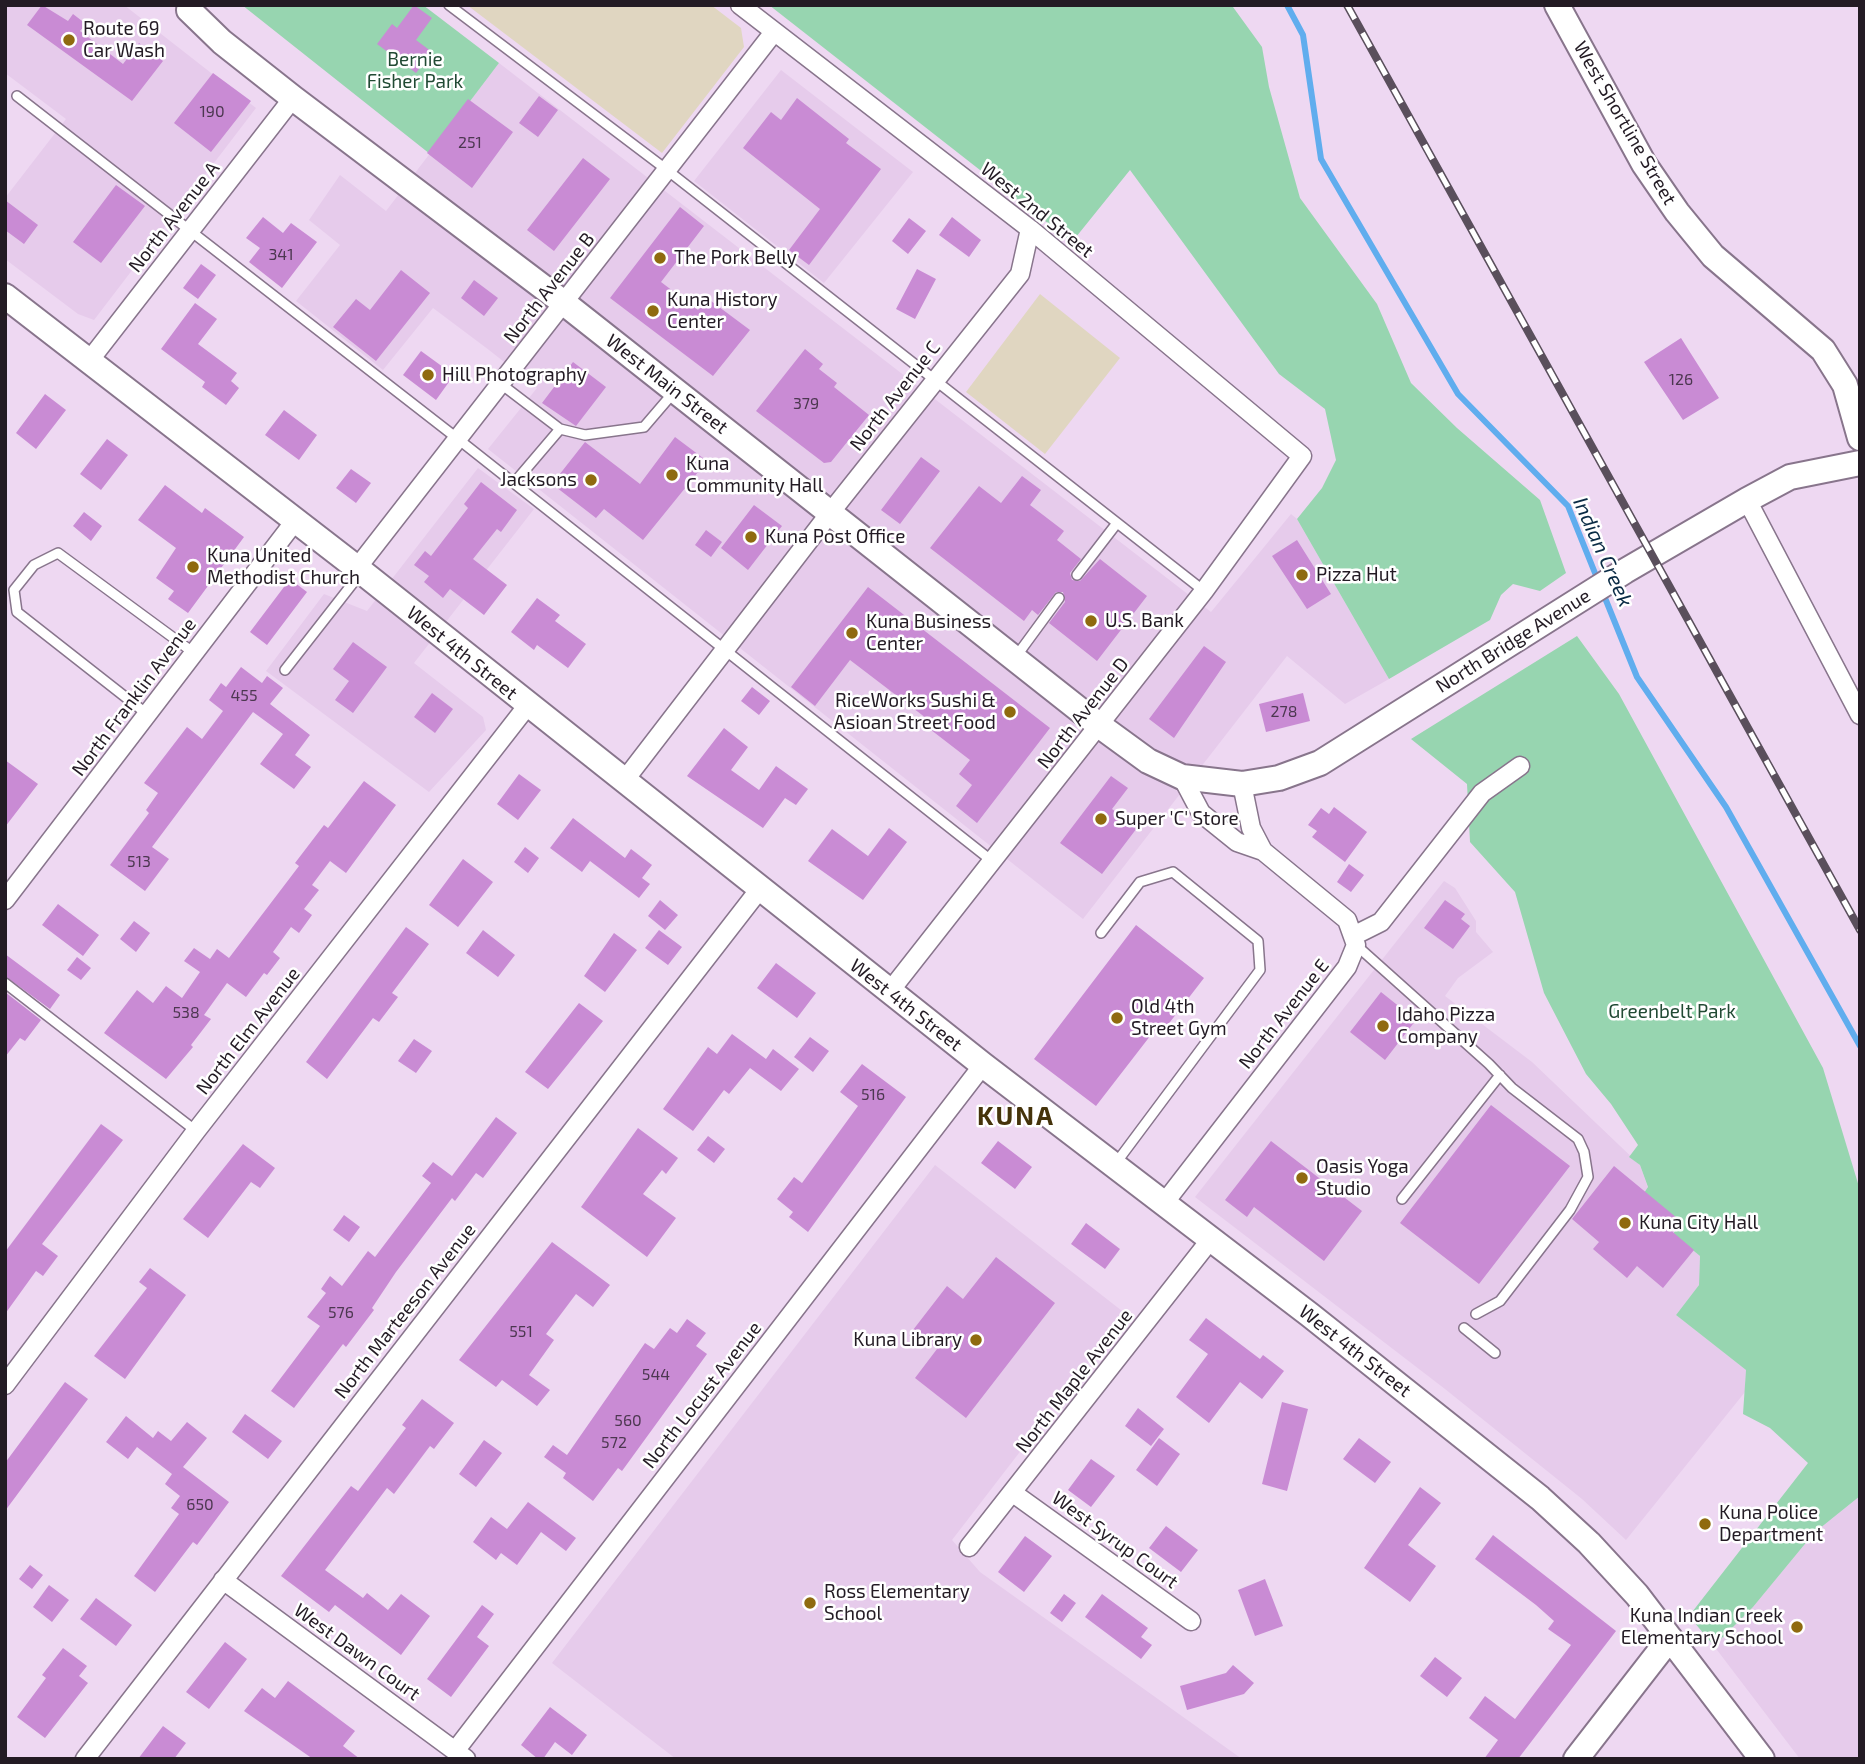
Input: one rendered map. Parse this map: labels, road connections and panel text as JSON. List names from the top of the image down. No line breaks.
{"streets":{"main road":["West Shortline Street","West Main Street","North Bridge Avenue","West 4th Street"],"street":["West 2nd Street","North Avenue A","North Avenue B","North Avenue C","North Franklin Avenue","North Avenue D","North Avenue E","North Elm Avenue","North Marteeson Avenue","North Maple Avenue","North Locust Avenue","West Syrup Court","West Dawn Court"]},"crossings":[["West 2nd Street","North Avenue B"],["West 2nd Street","North Avenue C"],["West 2nd Street","North Avenue D"],["North Avenue A","West Main Street"],["North Avenue A","West 4th Street"],["North Avenue B","West Main Street"],["North Avenue B","West 4th Street"],["West Main Street","North Avenue C"],["West Main Street","North Bridge Avenue"],["West Main Street","North Avenue D"],["North Avenue C","West 4th Street"],["West 4th Street","North Franklin Avenue"],["West 4th Street","North Avenue D"],["West 4th Street","North Avenue E"],["West 4th Street","North Elm Avenue"],["West 4th Street","North Marteeson Avenue"],["West 4th Street","North Maple Avenue"],["West 4th Street","North Locust Avenue"],["North Marteeson Avenue","West Dawn Court"],["North Maple Avenue","West Syrup Court"],["North Locust Avenue","West Dawn Court"]],"districts":["KUNA"],"water":["Indian Creek"],"parks":["Bernie Fisher Park","Greenbelt Park"],"places":["Route 69 Car Wash","The Pork Belly","Kuna History Center","Hill Photography","Kuna Community Hall","Jacksons","Kuna Post Office","Kuna United Methodist Church","Pizza Hut","U.S. Bank","Kuna Business Center","RiceWorks Sushi & Asioan Street Food","Super 'C' Store","Old 4th Street Gym","Idaho Pizza Company","Oasis Yoga Studio","Kuna City Hall","Kuna Library","Kuna Police Department","Ross Elementary School","Kuna Indian Creek Elementary School"],"house_numbers":["190","251","341","126","379","455","278","513","538","516","576","551","544","560","572","650"]}
